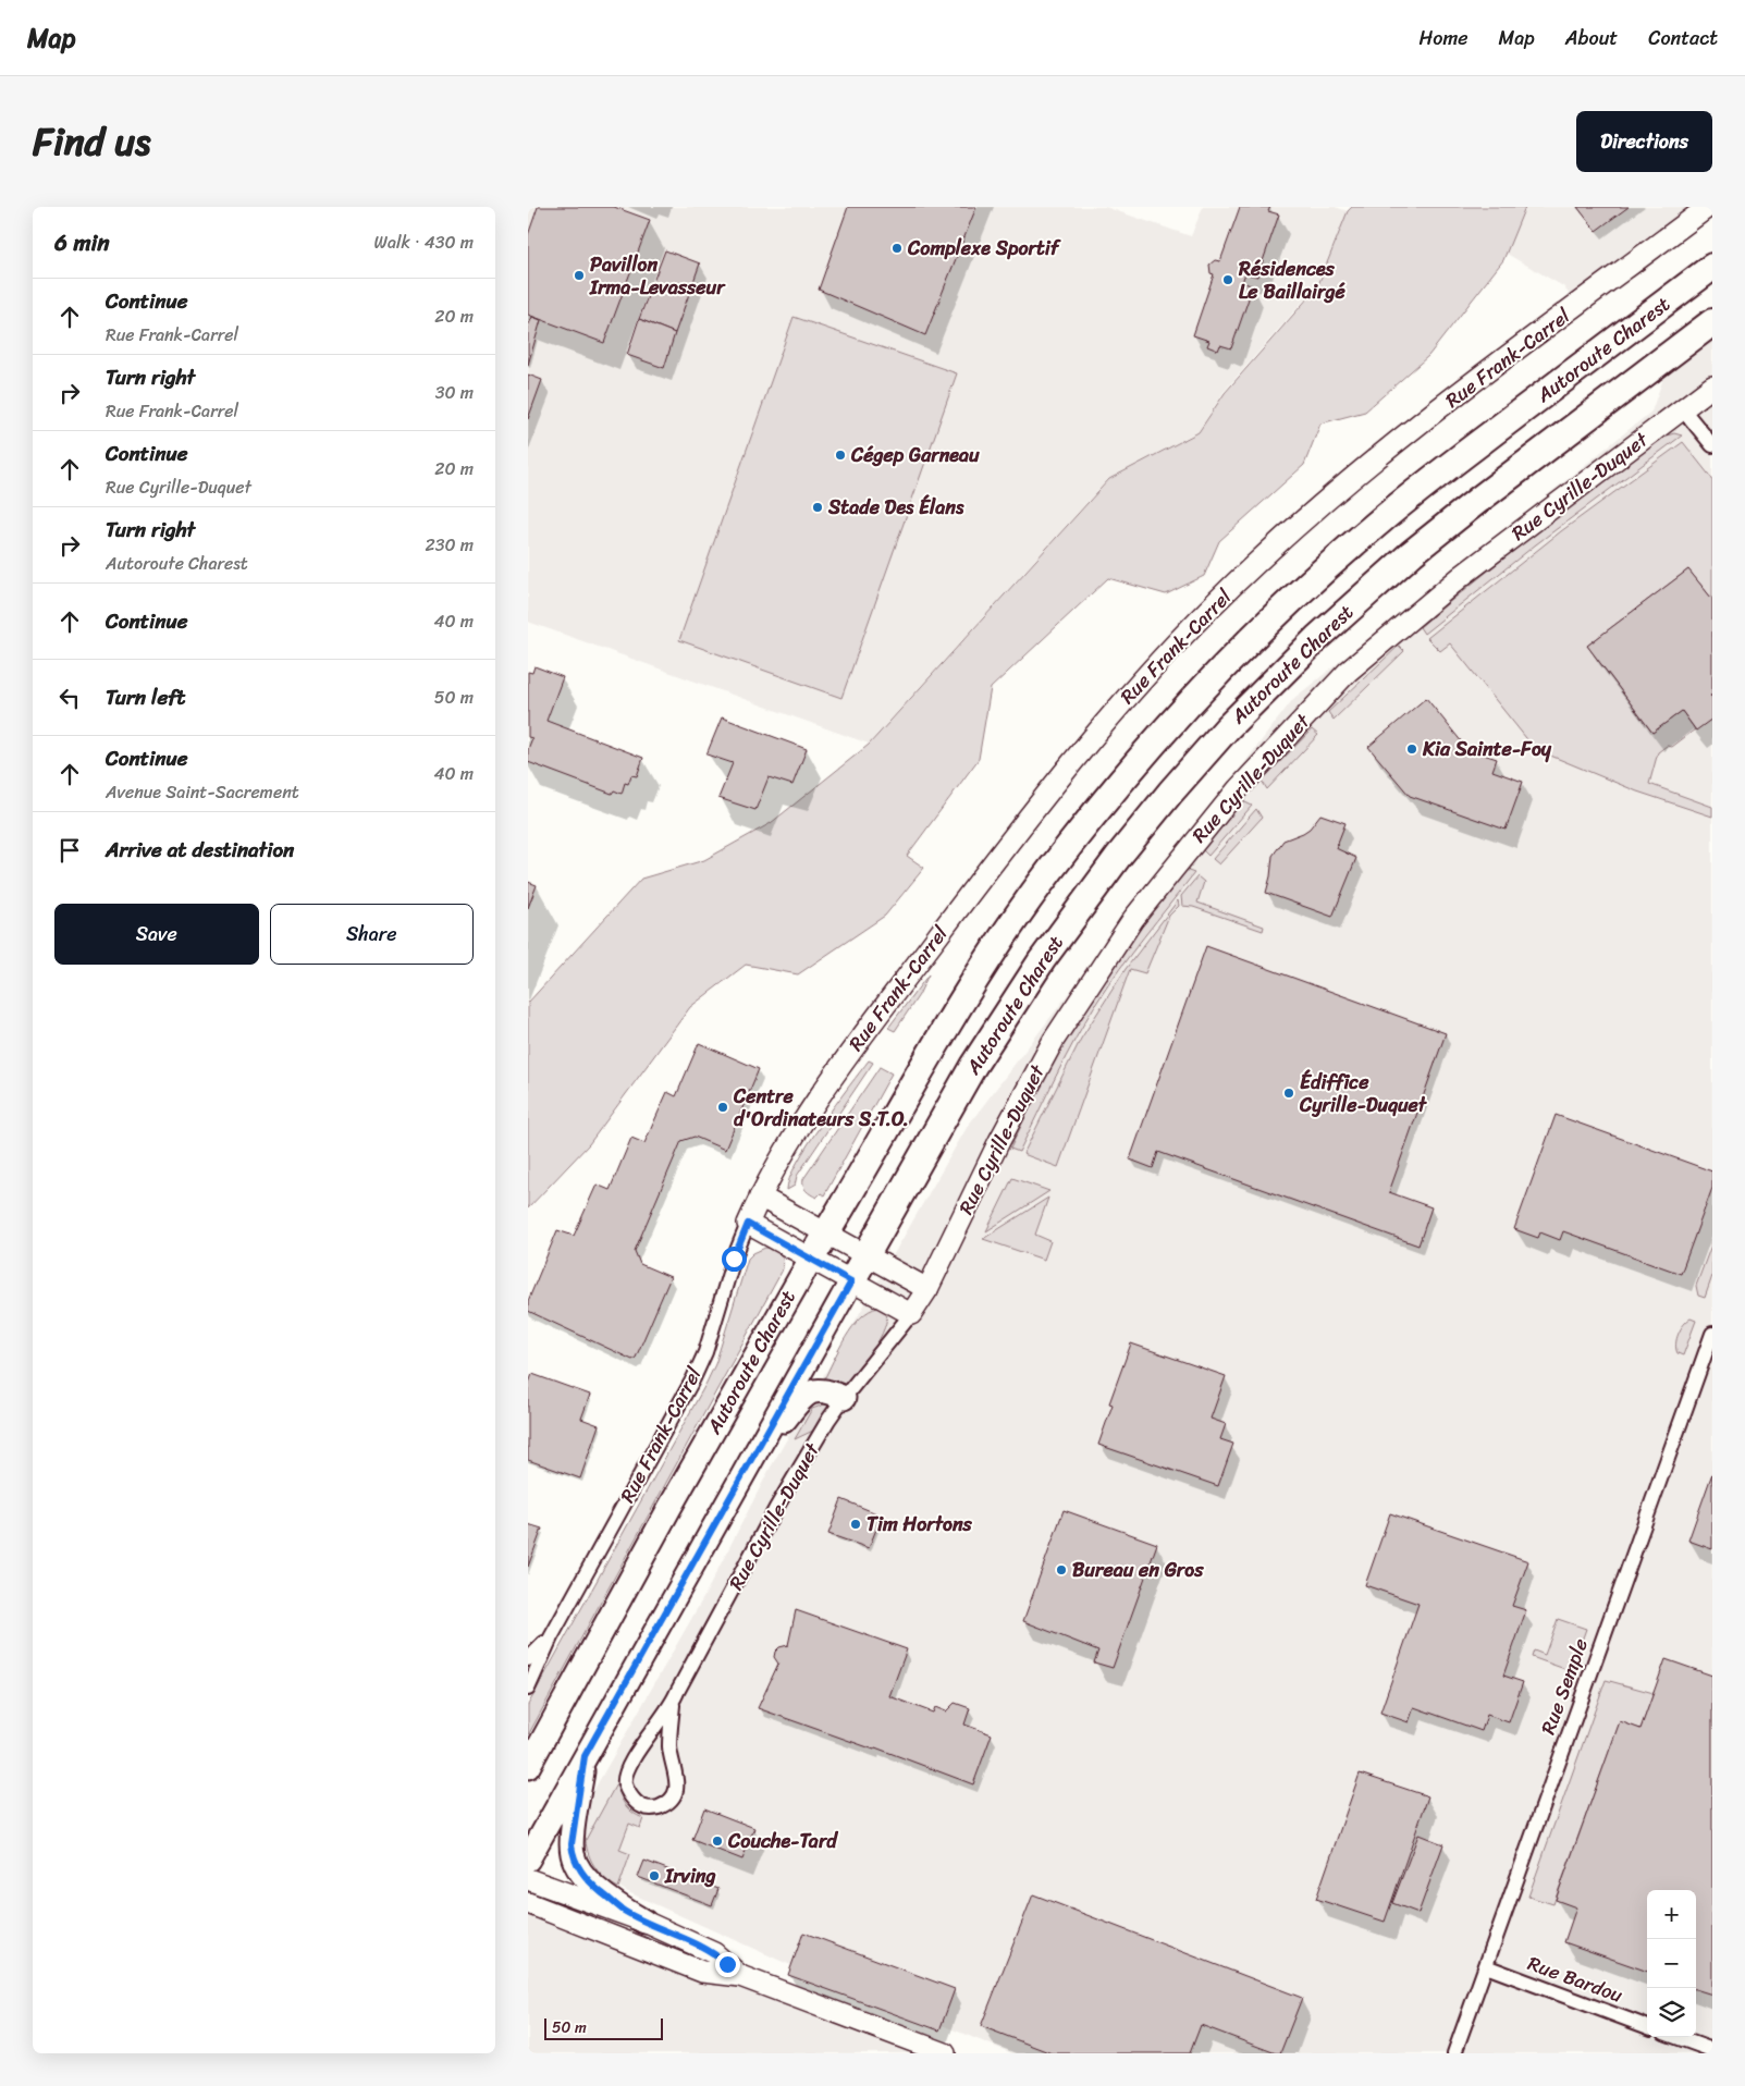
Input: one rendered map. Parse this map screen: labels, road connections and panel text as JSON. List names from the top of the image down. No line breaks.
{"streets":{"highway":["Autoroute Charest"],"street":["Rue Frank-Carrel","Rue Cyrille-Duquet","Rue Semple","Rue Bardou"]},"crossings":[["Rue Semple","Rue Bardou"]],"places":["Complexe Sportif","Pavillon Irma-Levasseur","Résidences Le Baillairgé","Cégep Garneau","Stade Des Élans","Kia Sainte-Foy","Édiffice Cyrille-Duquet","Centre d'Ordinateurs S.T.O.","Tim Hortons","Bureau en Gros","Couche-Tard","Irving"],"scale_bar":"50 m","page":{"header":"Map","nav":["Home","Map","About","Contact"],"title":"Find us","buttons":["Directions",["Save","Share"]],"heading":["6 min","Walk · 430 m"],"list":[["Continue","Rue Frank-Carrel","20 m"],["Turn right","Rue Frank-Carrel","30 m"],["Continue","Rue Cyrille-Duquet","20 m"],["Turn right","Autoroute Charest","230 m"],["Continue","40 m"],["Turn left","50 m"],["Continue","Avenue Saint-Sacrement","40 m"],"Arrive at destination"],"map_buttons":["+","−"],"scale":"50 m"}}
